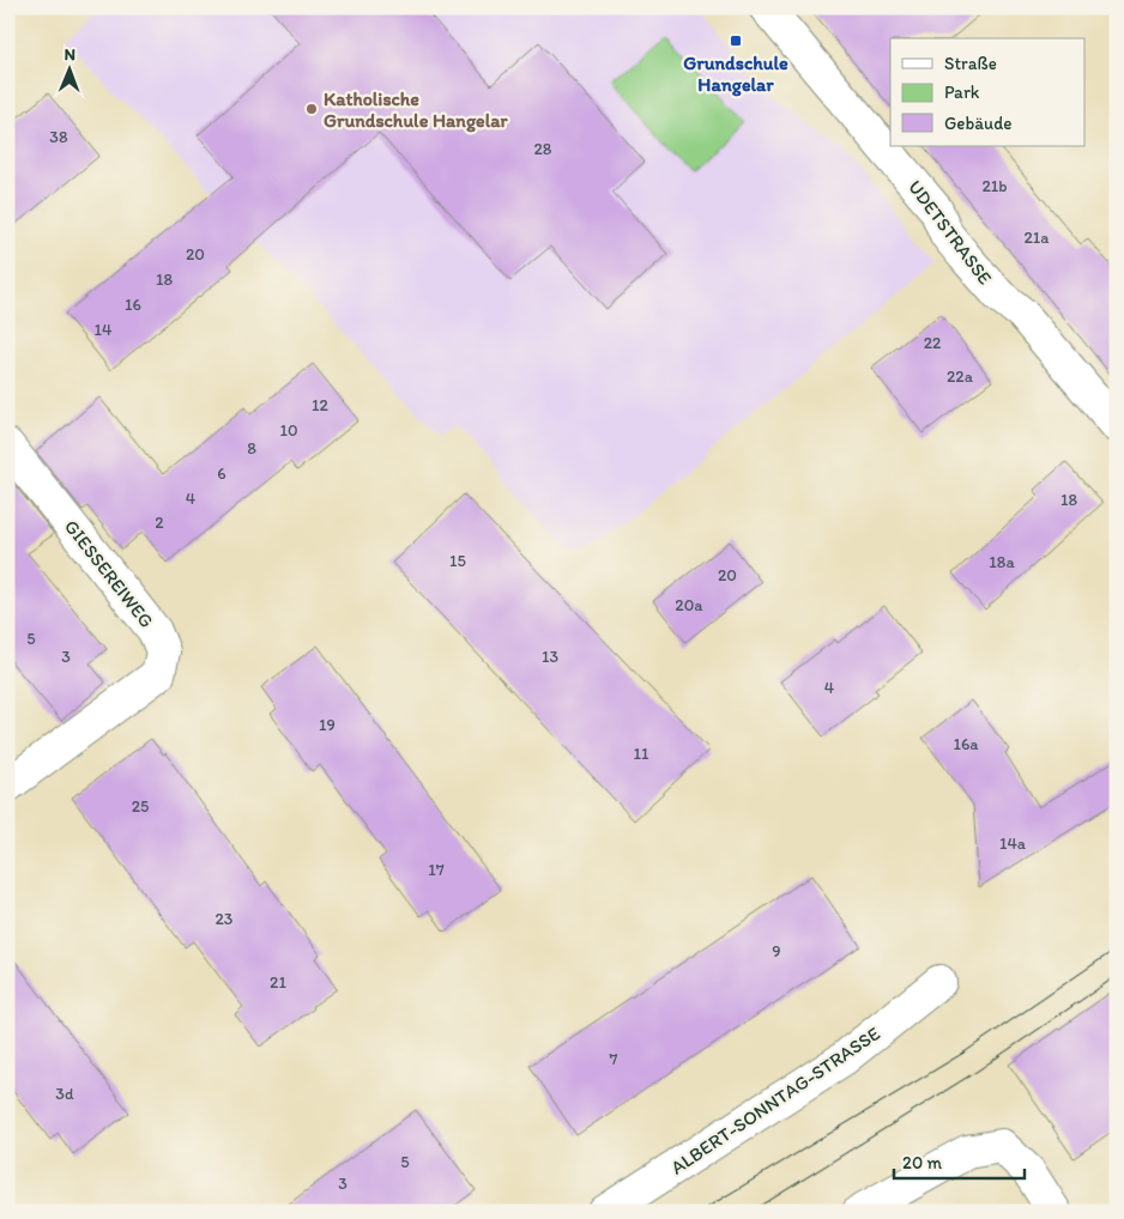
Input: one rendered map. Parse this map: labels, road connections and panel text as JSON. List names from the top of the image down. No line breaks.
{"streets":{"street":["UDETSTRASSE","GIESSEREIWEG","ALBERT-SONNTAG-STRASSE"]},"places":{"transit":["Grundschule Hangelar"],"other":["Katholische Grundschule Hangelar"]},"house_numbers":["38","28","21b","21a","20","18","16","14","22","22a","12","10","8","6","4","18","2","15","18a","20","20a","5","3","13","4","19","16a","11","25","14a","17","23","9","21","7","3d","5","3"],"legend":["Straße","Park","Gebäude"],"scale_bar":"20 m","north":"top"}
